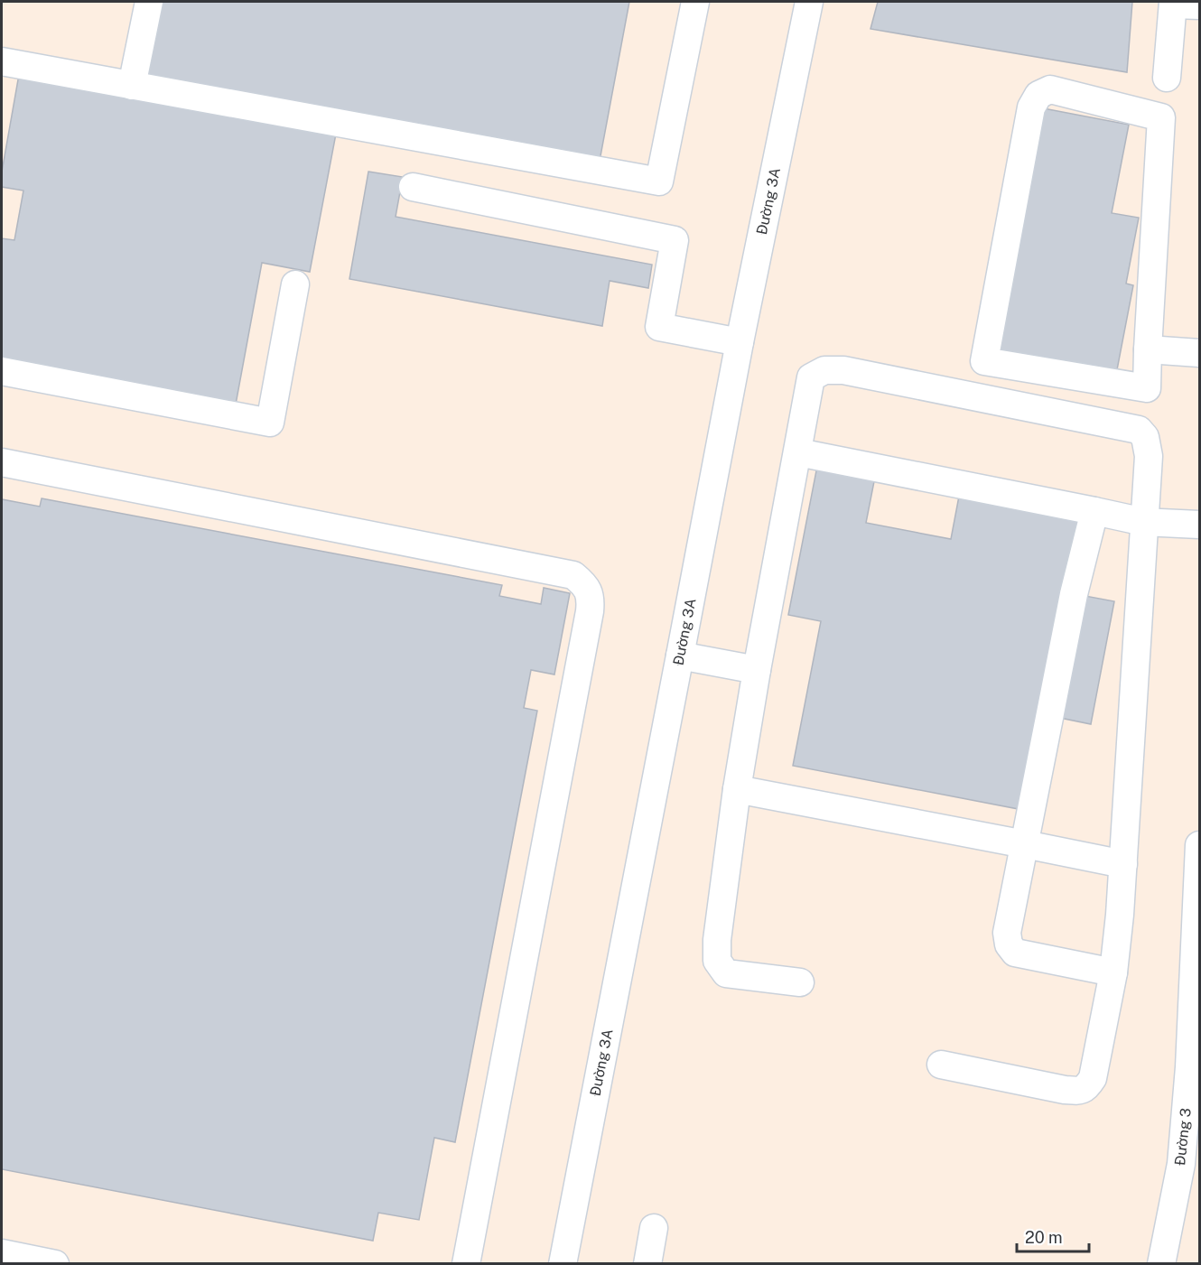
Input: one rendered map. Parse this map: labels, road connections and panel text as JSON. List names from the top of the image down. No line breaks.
{"streets":{"street":["Đường 3A","Đường 3"]},"scale_bar":"20 m"}
